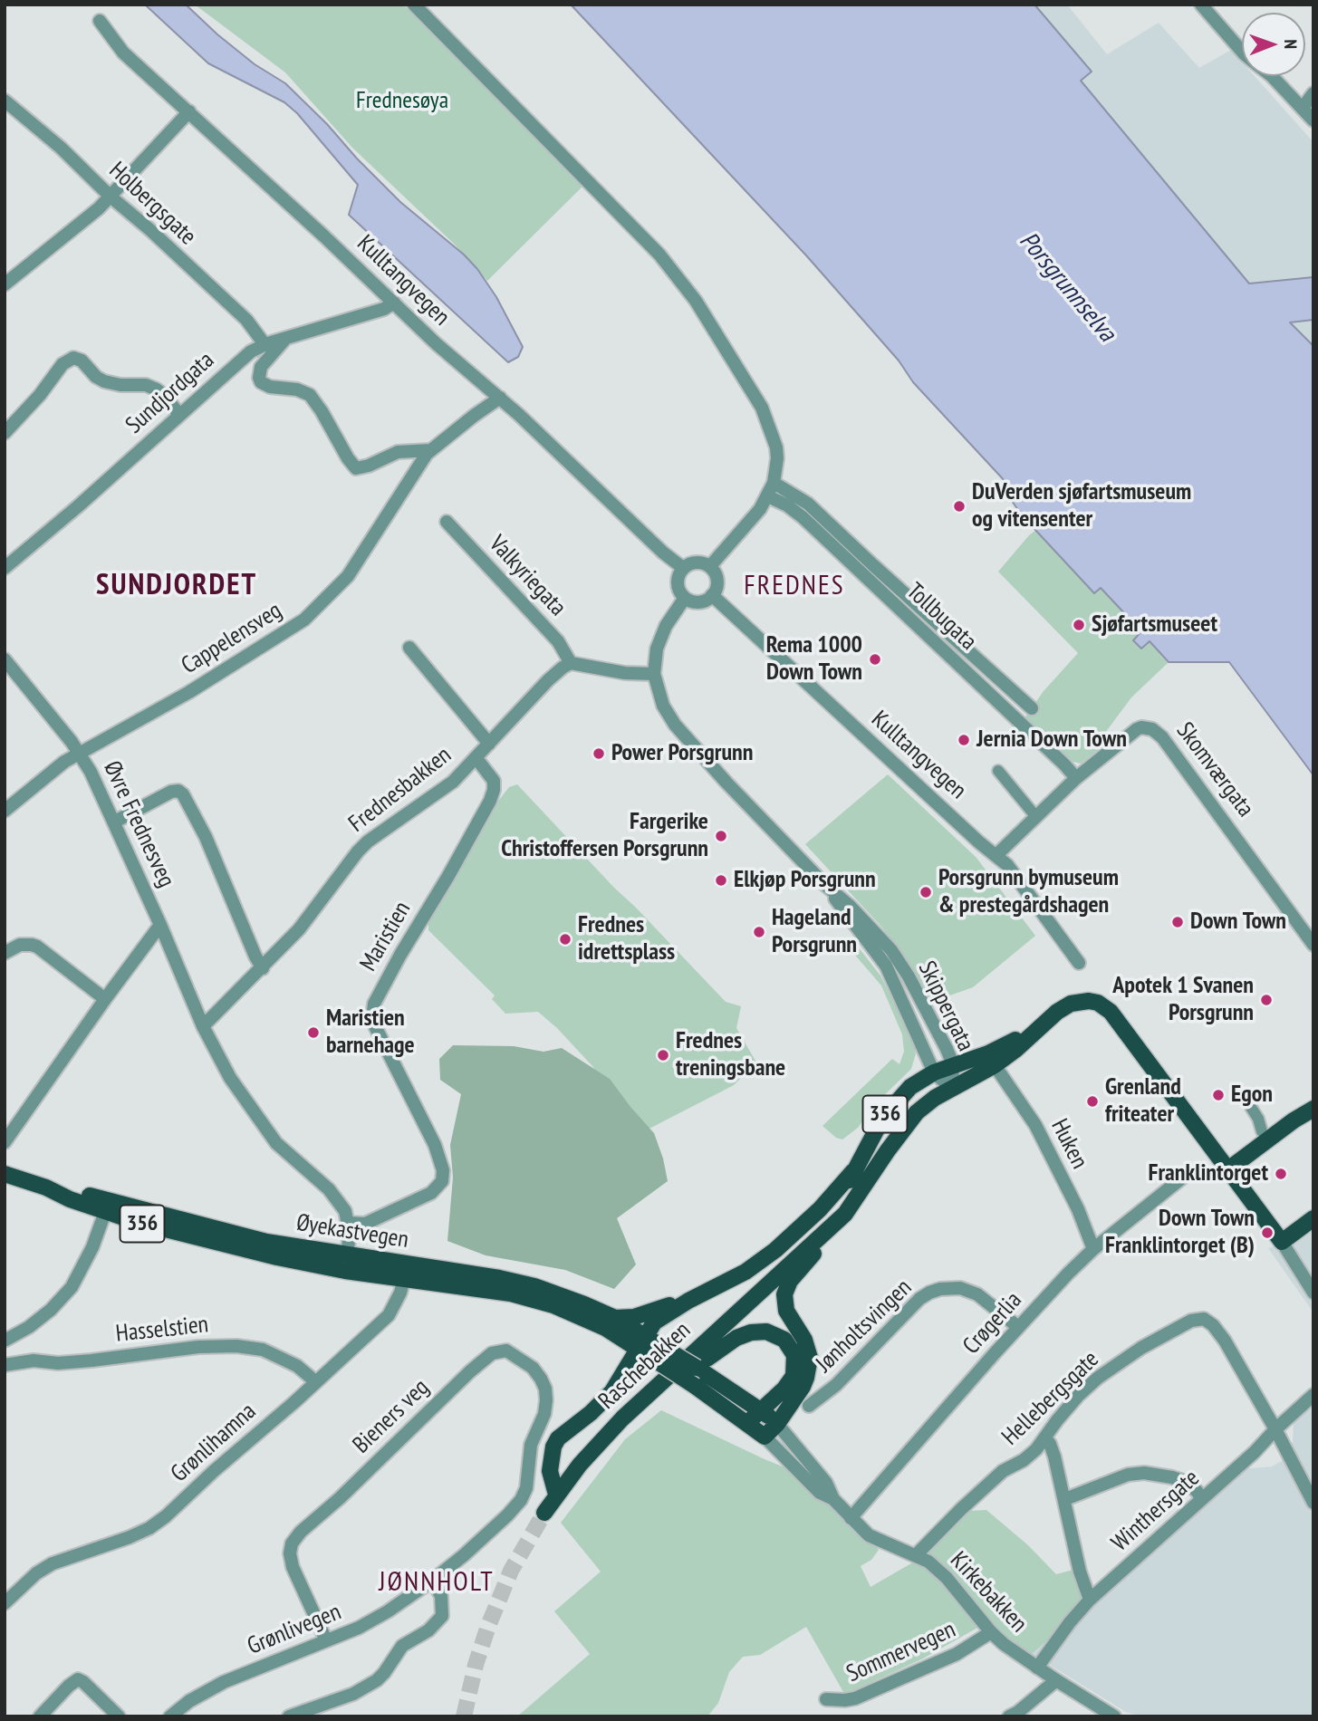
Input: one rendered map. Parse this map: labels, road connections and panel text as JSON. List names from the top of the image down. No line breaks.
{"streets":{"main road":["356","Øyekastvegen","Raschebakken"],"street":["Holbergsgate","Kulltangvegen","Sundjordgata","Valkyriegata","Tollbugata","Cappelensveg","Skomværgata","Frednesbakken","Øvre Frednesveg","Maristien","Skippergata","Huken","Crøgerlia","Jønholtsvingen","Hasselstien","Hellebergsgate","Bieners veg","Grønlihamna","Winthersgate","Kirkebakken","Grønlivegen","Sommervegen"]},"crossings":[["Holbergsgate","Sundjordgata"],["Kulltangvegen","Sundjordgata"],["Kulltangvegen","Cappelensveg"],["Kulltangvegen","Skomværgata"],["Kulltangvegen","Skippergata"],["Valkyriegata","Frednesbakken"],["Tollbugata","Skomværgata"],["Cappelensveg","Øvre Frednesveg"],["Frednesbakken","Øvre Frednesveg"],["Frednesbakken","Maristien"],["Skippergata","Raschebakken"],["356","Øyekastvegen"],["356","Raschebakken"],["356","Kirkebakken"],["Huken","Crøgerlia"],["Huken","Raschebakken"],["Øyekastvegen","Grønlihamna"],["Crøgerlia","Jønholtsvingen"],["Crøgerlia","Kirkebakken"],["Hasselstien","Grønlihamna"],["Hellebergsgate","Winthersgate"],["Hellebergsgate","Kirkebakken"],["Bieners veg","Grønlivegen"],["Winthersgate","Kirkebakken"],["Kirkebakken","Sommervegen"]],"districts":["SUNDJORDET","FREDNES","JØNNHOLT"],"water":["Porsgrunnselva"],"parks":["Frednesøya"],"places":["DuVerden sjøfartsmuseum og vitensenter","Sjøfartsmuseet","Rema 1000 Down Town","Jernia Down Town","Power Porsgrunn","Fargerike Christoffersen Porsgrunn","Elkjøp Porsgrunn","Porsgrunn bymuseum & prestegårdshagen","Down Town","Hageland Porsgrunn","Frednes idrettsplass","Apotek 1 Svanen Porsgrunn","Maristien barnehage","Frednes treningsbane","Egon","Grenland friteater","Franklintorget","Down Town Franklintorget (B)"],"north":"right"}
